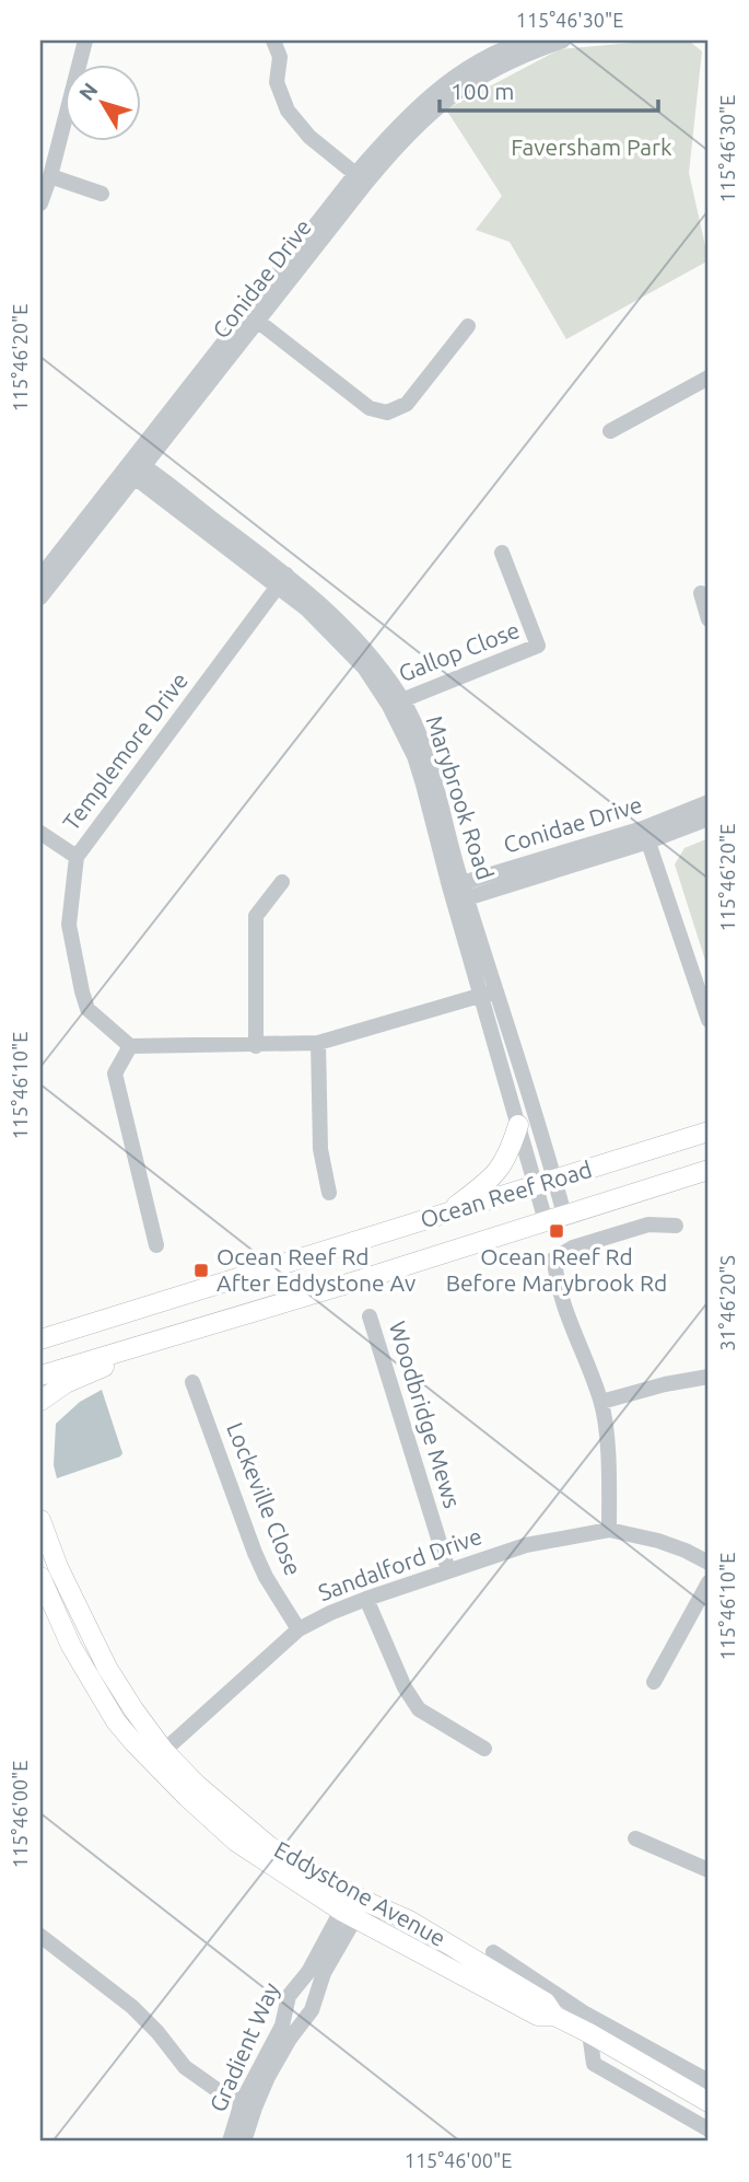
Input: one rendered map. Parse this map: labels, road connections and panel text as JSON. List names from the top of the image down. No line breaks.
{"streets":{"main road":["Ocean Reef Road","Eddystone Avenue"],"street":["Conidae Drive","Gallop Close","Templemore Drive","Marybrook Road","Woodbridge Mews","Lockeville Close","Sandalford Drive","Gradient Way"]},"crossings":[["Conidae Drive","Marybrook Road"],["Gallop Close","Marybrook Road"],["Templemore Drive","Marybrook Road"],["Marybrook Road","Ocean Reef Road"],["Woodbridge Mews","Sandalford Drive"],["Lockeville Close","Sandalford Drive"],["Sandalford Drive","Eddystone Avenue"],["Eddystone Avenue","Gradient Way"]],"parks":["Faversham Park"],"places":{"transit":["Ocean Reef Rd Before Marybrook Rd","Ocean Reef Rd After Eddystone Av"]},"scale_bar":"100 m","north":"top left","coordinates":["115°46'30\"E","115°46'20\"E","115°46'10\"E","31°46'20\"S","115°46'00\"E"]}
